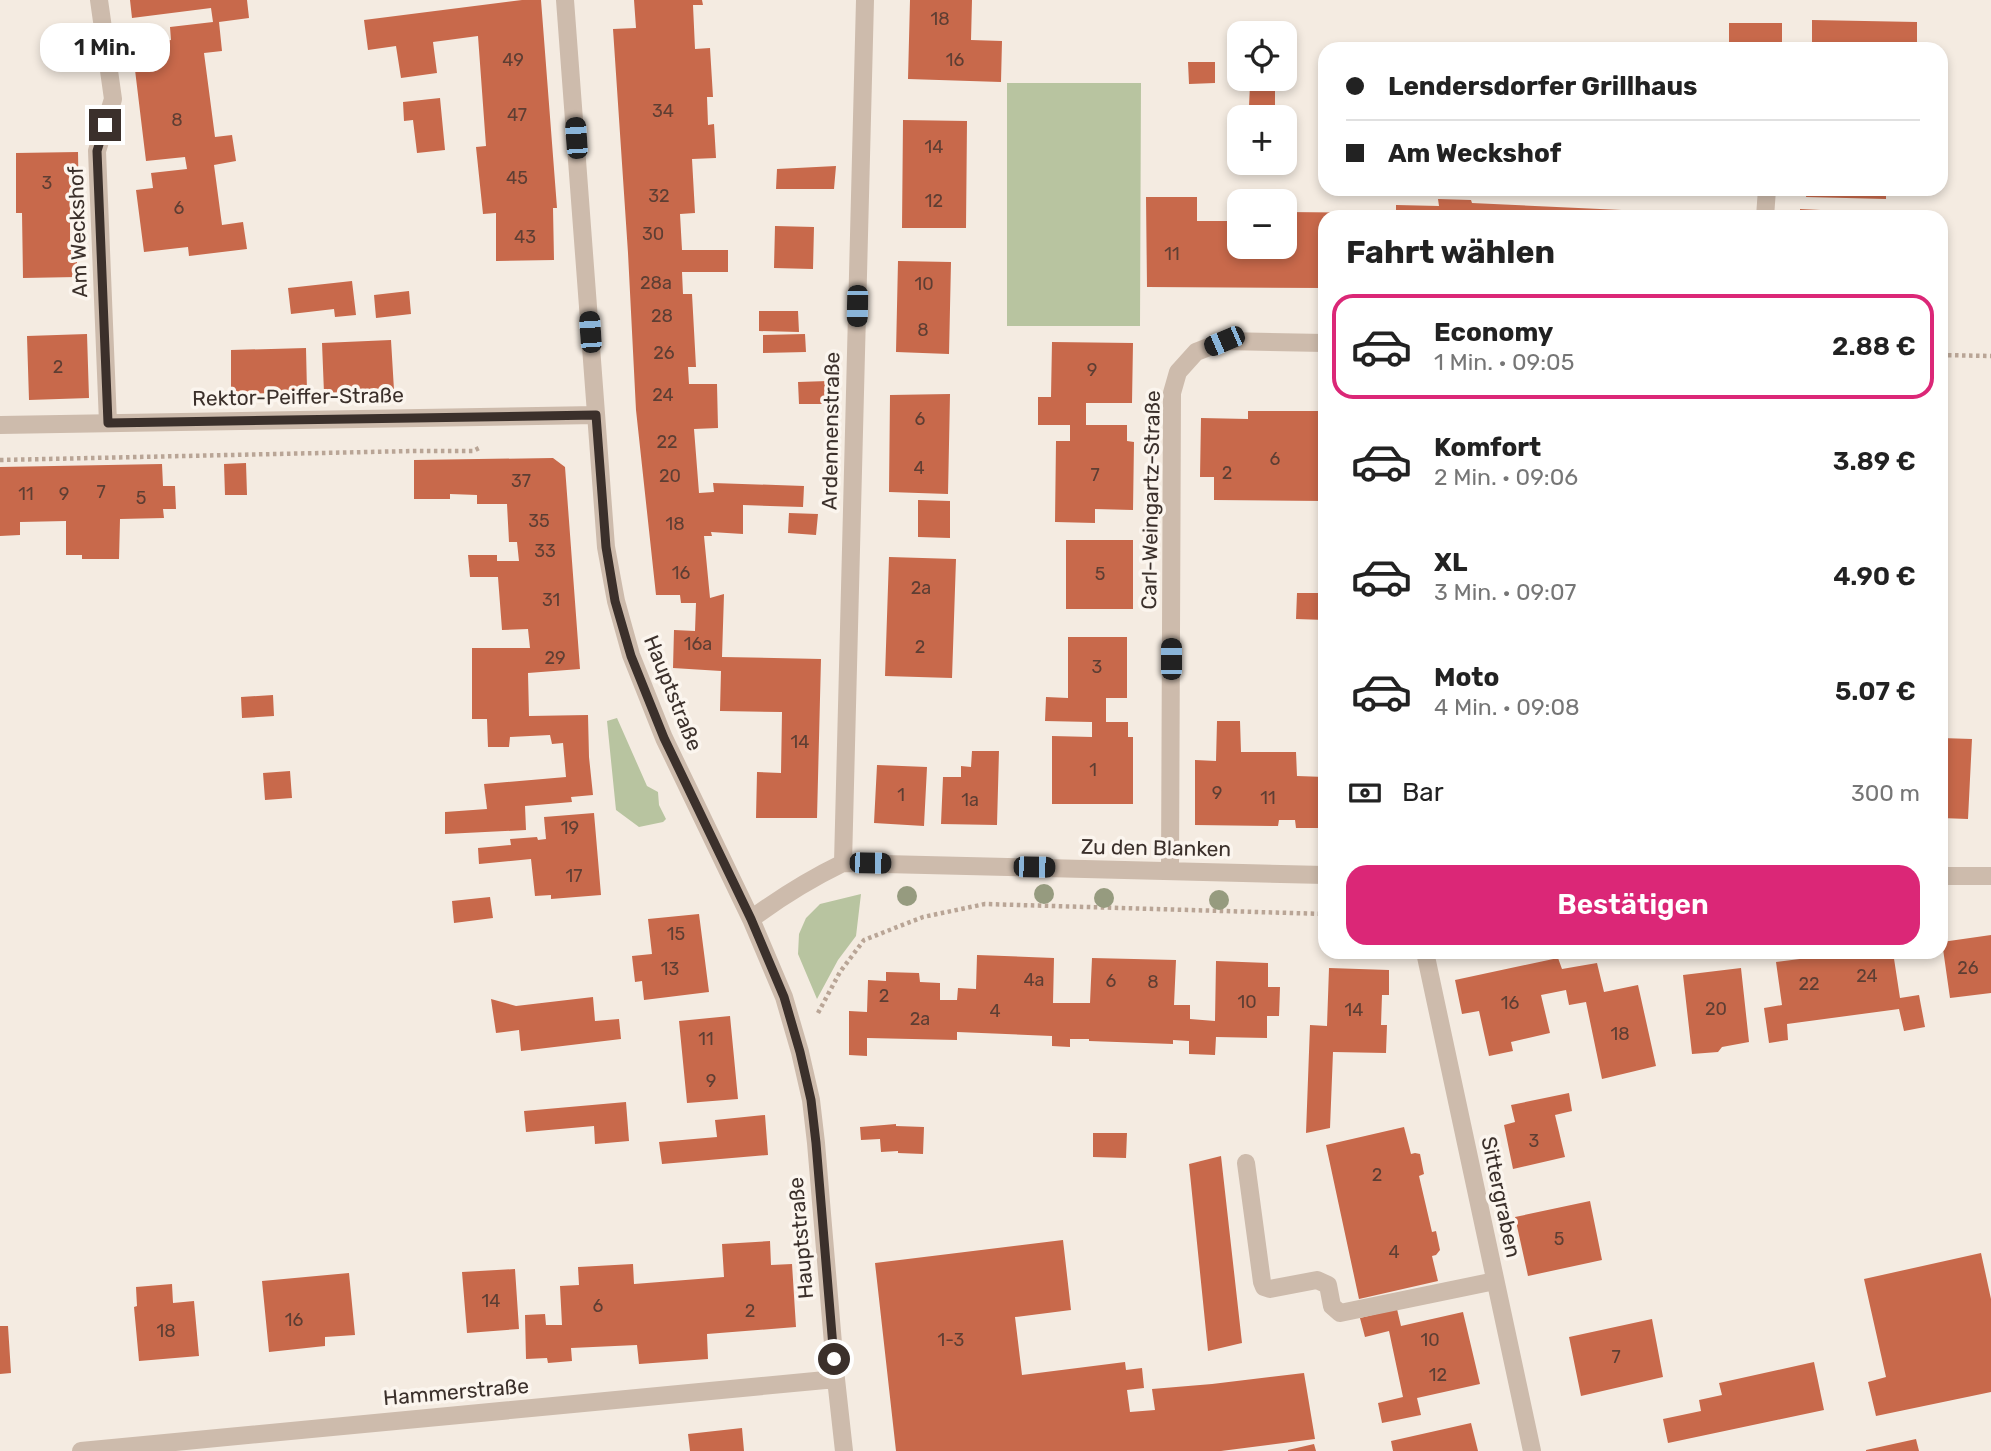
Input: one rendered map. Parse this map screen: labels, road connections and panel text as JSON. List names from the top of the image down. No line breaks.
{"streets":{"street":["Am Weckshof","Rektor-Peiffer-Straße","Ardennenstraße","Carl-Weingartz-Straße","Hauptstraße","Zu den Blanken","Sittergraben","Hammerstraße"]},"crossings":[["Am Weckshof","Rektor-Peiffer-Straße"],["Rektor-Peiffer-Straße","Hauptstraße"],["Ardennenstraße","Zu den Blanken"],["Carl-Weingartz-Straße","Zu den Blanken"],["Hauptstraße","Zu den Blanken"],["Hauptstraße","Hammerstraße"]],"house_numbers":["18","49","16","34","47","8","14","45","3","32","12","6","30","43","11","28a","10","28","8","26","2","9","24","6","22","6","4","2","7","20","37","7","11","9","5","35","18","33","16","5","2a","31","16a","2","29","3","14","1","9","1","11","1a","19","17","15","26","13","24","4a","6","8","22","2","10","16","20","14","4","2a","18","11","9","3","2","5","4","14","6","2","16","18","1-3","10","7","12"],"page":{"map_buttons":["+","−"],"bubble":"1 Min.","banner":["Lendersdorfer Grillhaus","Am Weckshof"],"heading":"Fahrt wählen","list":[{"name":"Economy","note":"1 Min. · 09:05","value":"2.88 €"},{"name":"Komfort","note":"2 Min. · 09:06","value":"3.89 €"},{"name":"XL","note":"3 Min. · 09:07","value":"4.90 €"},{"name":"Moto","note":"4 Min. · 09:08","value":"5.07 €"}],"pay":["Bar","300 m"],"buttons":"Bestätigen"}}
